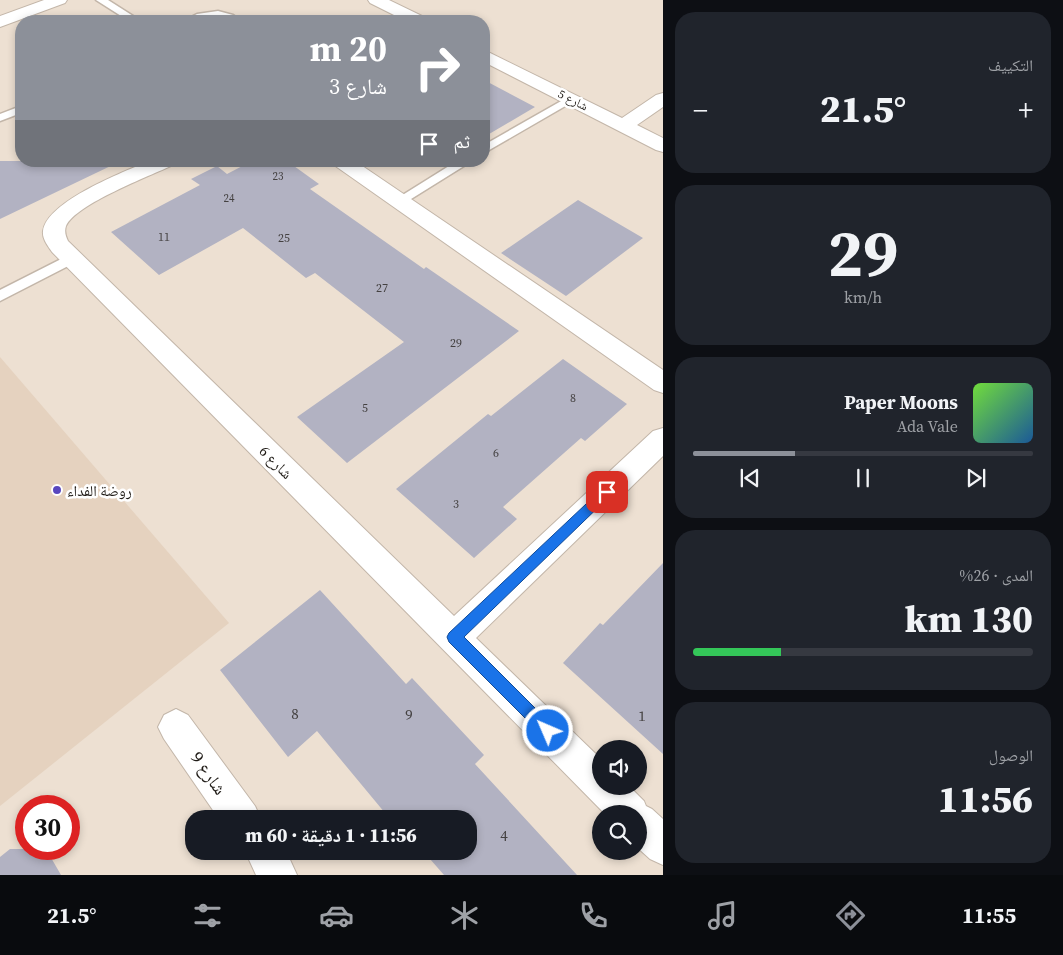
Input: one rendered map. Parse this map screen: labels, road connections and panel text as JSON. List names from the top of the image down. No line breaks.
{"streets":{"street":["شارع 5","شارع 6","شارع 9"]},"places":["روضة الفداء"],"house_numbers":["23","24","11","25","27","29","8","5","6","3","8","9","1","4"],"page":{"tile":["التكييف",["29","km/h"],["المدى · 26%","130 km"],["الوصول","11:56"]],"turn":["20 m","شارع 3"],"heat":["−","21.5°","+"],"then":"ثم","song":["Paper Moons","Ada Vale"],"limit":"30","trip":"11:56 · 1 دقيقة · 60 m","tabs":["11:55","21.5°"]}}
